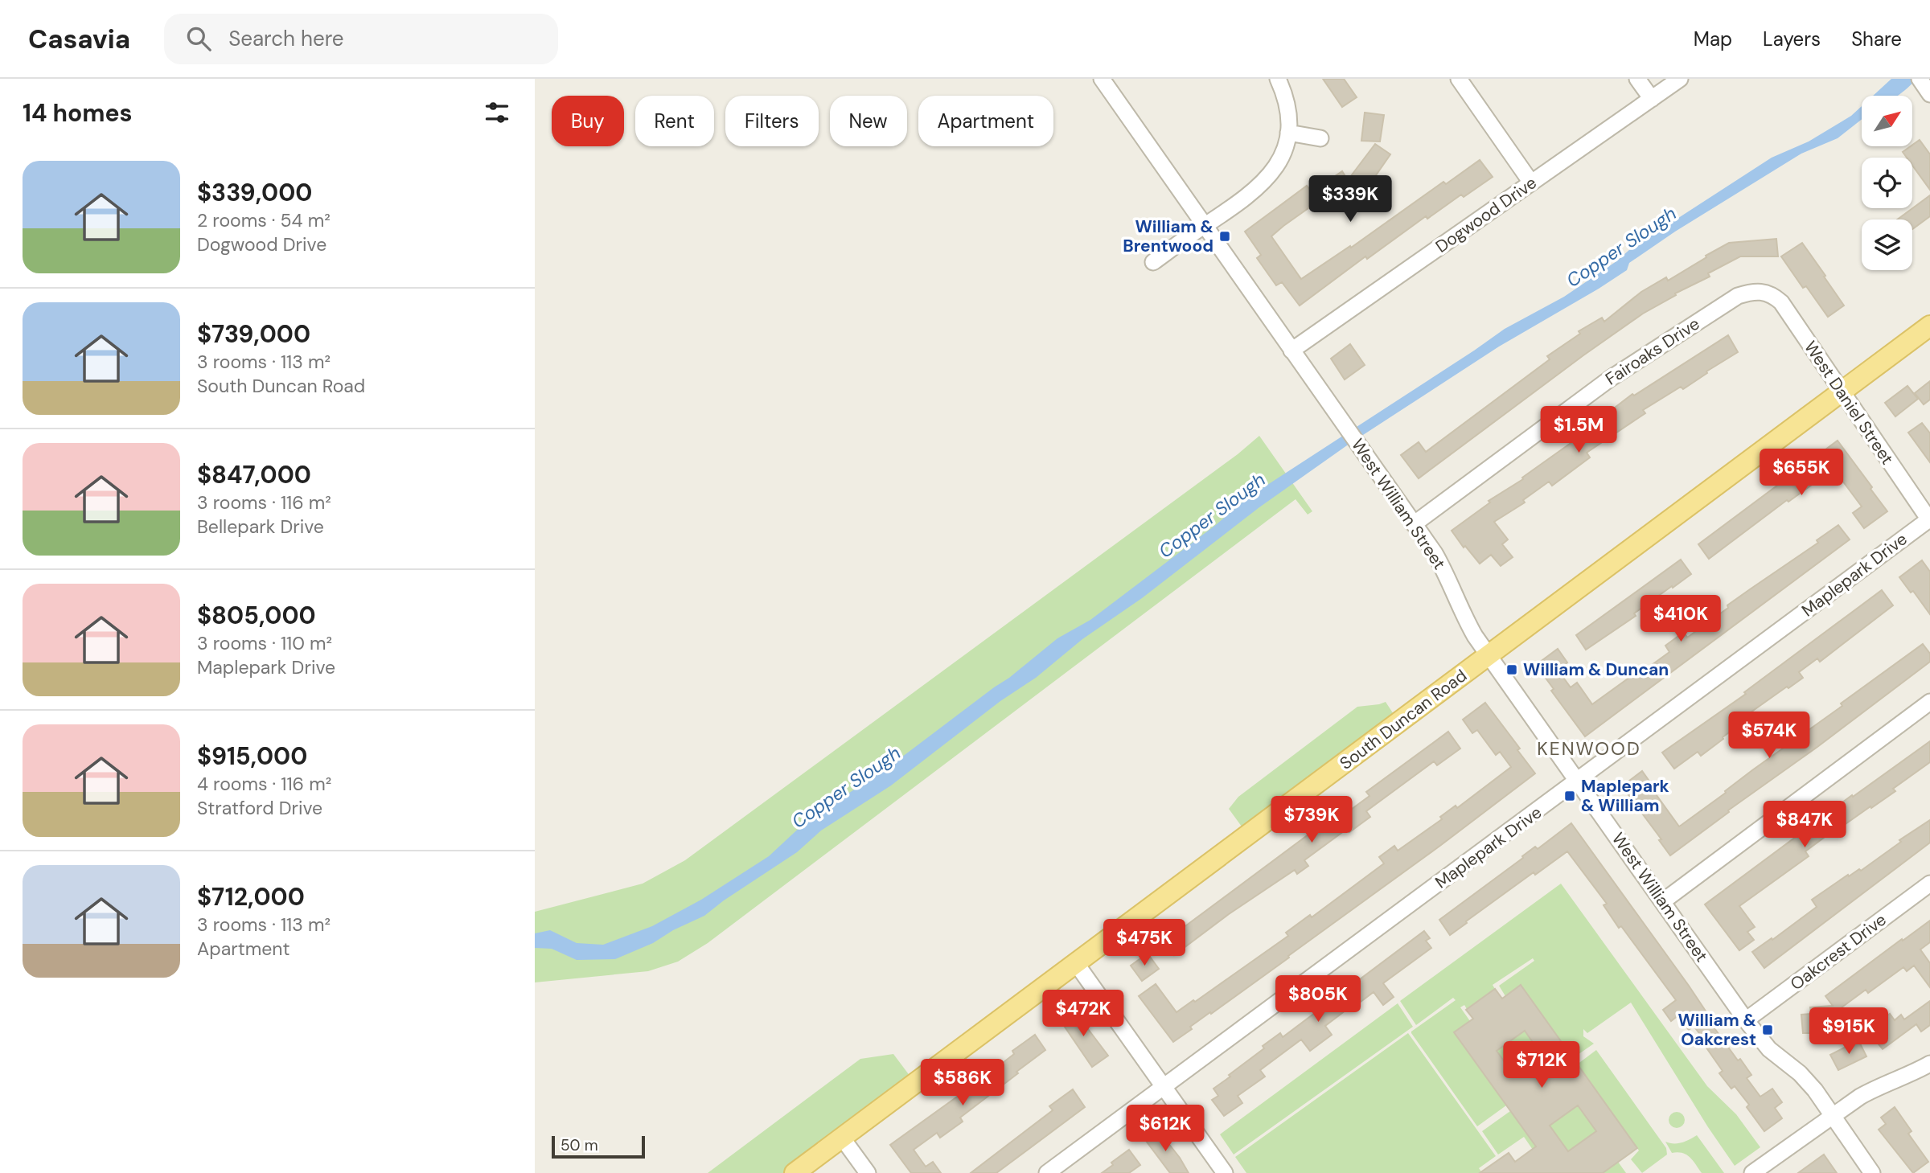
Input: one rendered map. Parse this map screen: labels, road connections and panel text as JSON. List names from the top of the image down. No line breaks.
{"streets":{"main road":["South Duncan Road"],"street":["Dogwood Drive","Fairoaks Drive","West Daniel Street","West William Street","Maplepark Drive","Oakcrest Drive"]},"crossings":[["Dogwood Drive","West William Street"],["Fairoaks Drive","West Daniel Street"],["Fairoaks Drive","West William Street"],["West Daniel Street","Maplepark Drive"],["West Daniel Street","South Duncan Road"],["West William Street","Maplepark Drive"],["West William Street","South Duncan Road"],["West William Street","Oakcrest Drive"]],"districts":["KENWOOD"],"water":["Copper Slough"],"places":{"transit":["William & Brentwood","William & Duncan","Maplepark & William","William & Oakcrest"]},"scale_bar":"50 m","north":"top right","page":{"header":"Casavia","search":"Search here","nav":["Map","Layers","Share"],"heading":"14 homes","chip":["Buy","Rent","Filters","New","Apartment"],"list":[{"name":"$339,000","note":"2 rooms · 54 m² · Dogwood Drive"},{"name":"$739,000","note":"3 rooms · 113 m² · South Duncan Road"},{"name":"$847,000","note":"3 rooms · 116 m² · Bellepark Drive"},{"name":"$805,000","note":"3 rooms · 110 m² · Maplepark Drive"},{"name":"$915,000","note":"4 rooms · 116 m² · Stratford Drive"},{"name":"$712,000","note":"3 rooms · 113 m² · Apartment"}],"price":["$339K","$1.5M","$655K","$410K","$574K","$739K","$847K","$475K","$805K","$472K","$915K","$712K","$586K","$612K"],"scale":"50 m"}}
